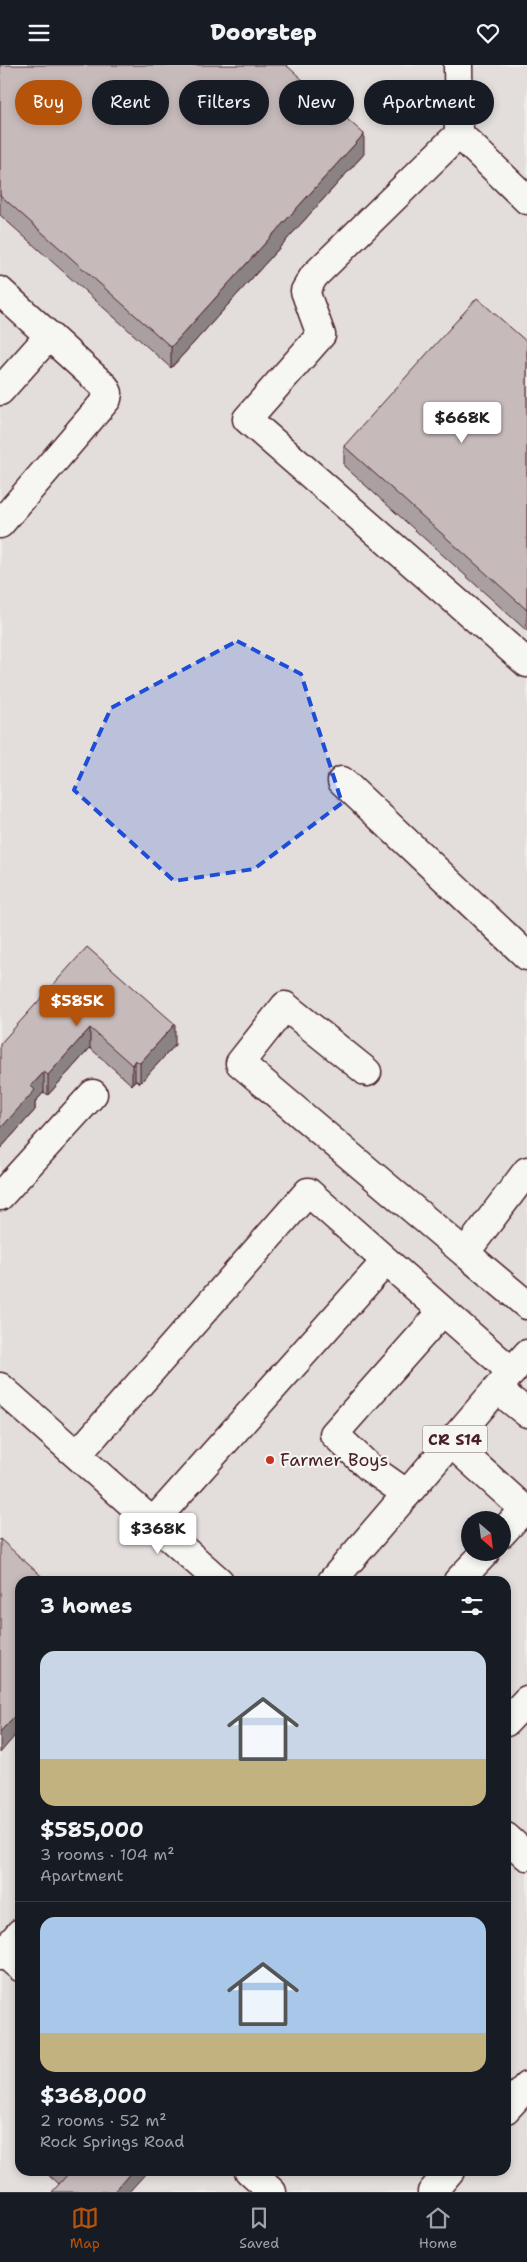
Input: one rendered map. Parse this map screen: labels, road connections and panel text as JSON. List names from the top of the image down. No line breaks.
{"streets":{"street":["CR S14"]},"places":["Farmer Boys"],"north":"bottom right","page":{"header":"Doorstep","chip":["Buy","Rent","Filters","New","Apartment"],"price":["$668K","$585K","$368K"],"heading":"3 homes","list":[{"name":"$585,000","note":"3 rooms · 104 m² · Apartment"},{"name":"$368,000","note":"2 rooms · 52 m² · Rock Springs Road"}],"tabs":["Map","Saved","Home"]}}
